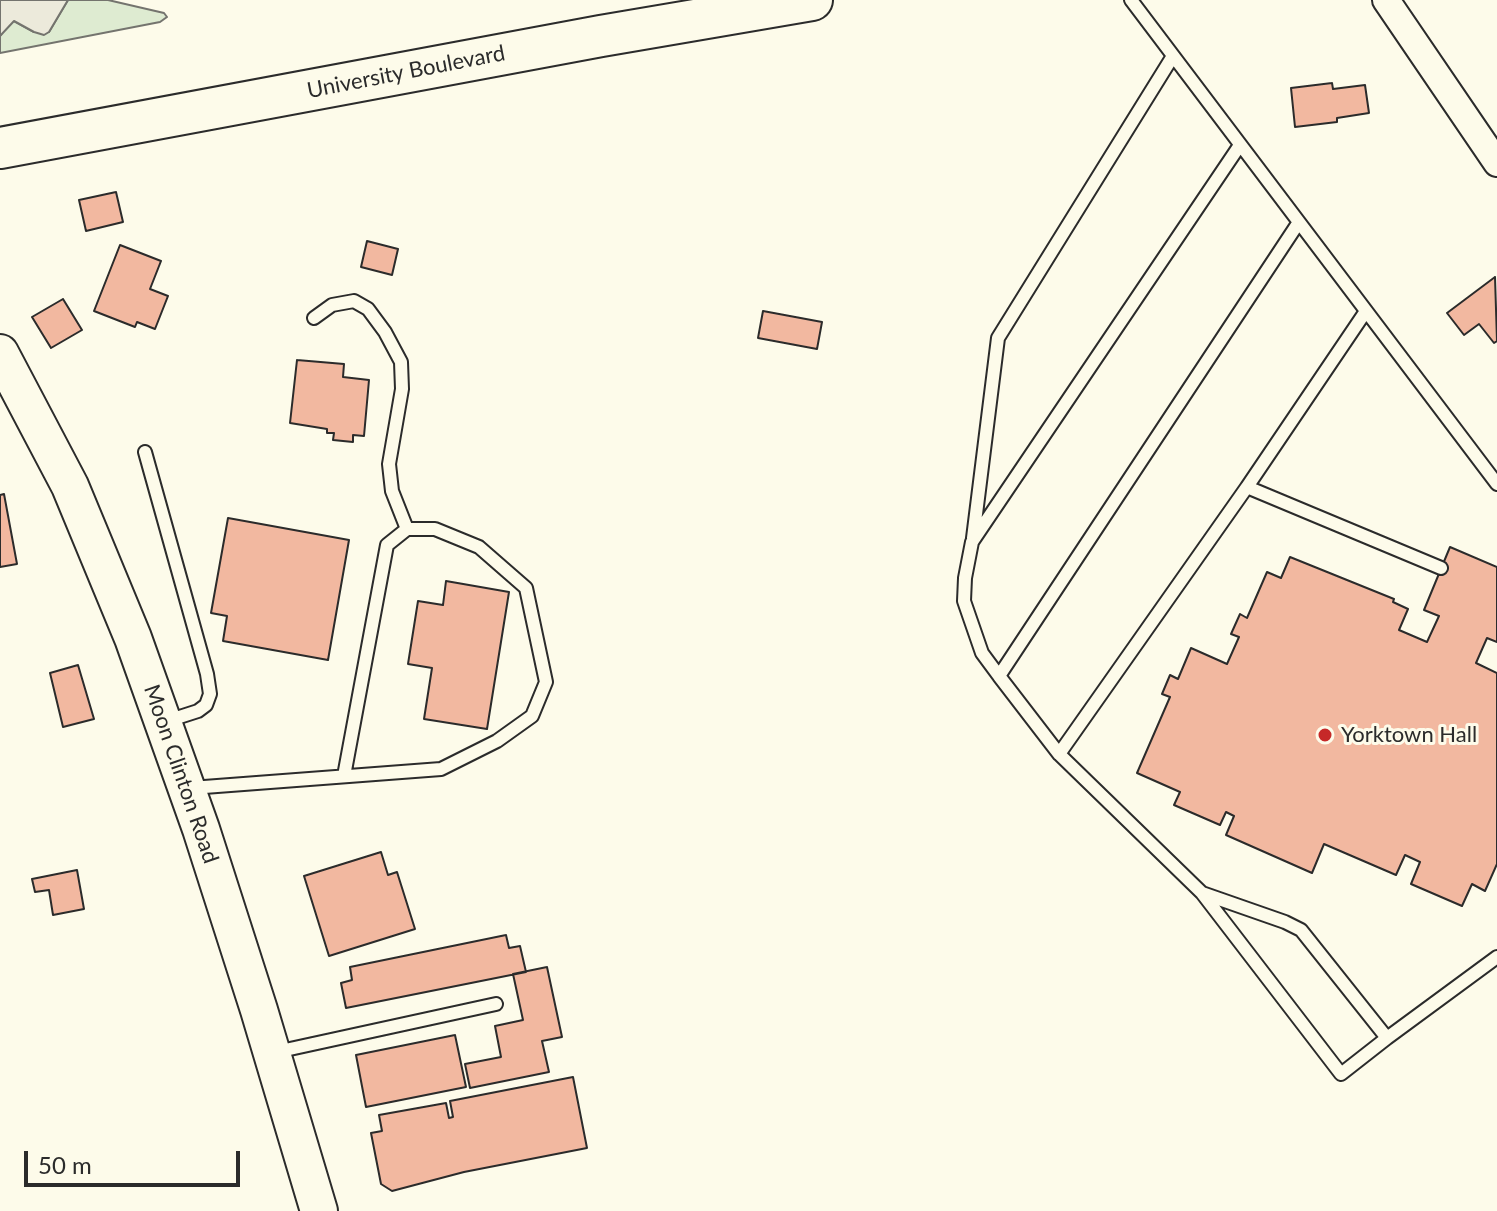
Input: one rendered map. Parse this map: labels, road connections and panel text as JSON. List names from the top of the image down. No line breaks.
{"streets":{"main road":["University Boulevard"],"street":["Moon Clinton Road"]},"places":["Yorktown Hall"],"scale_bar":"50 m"}
